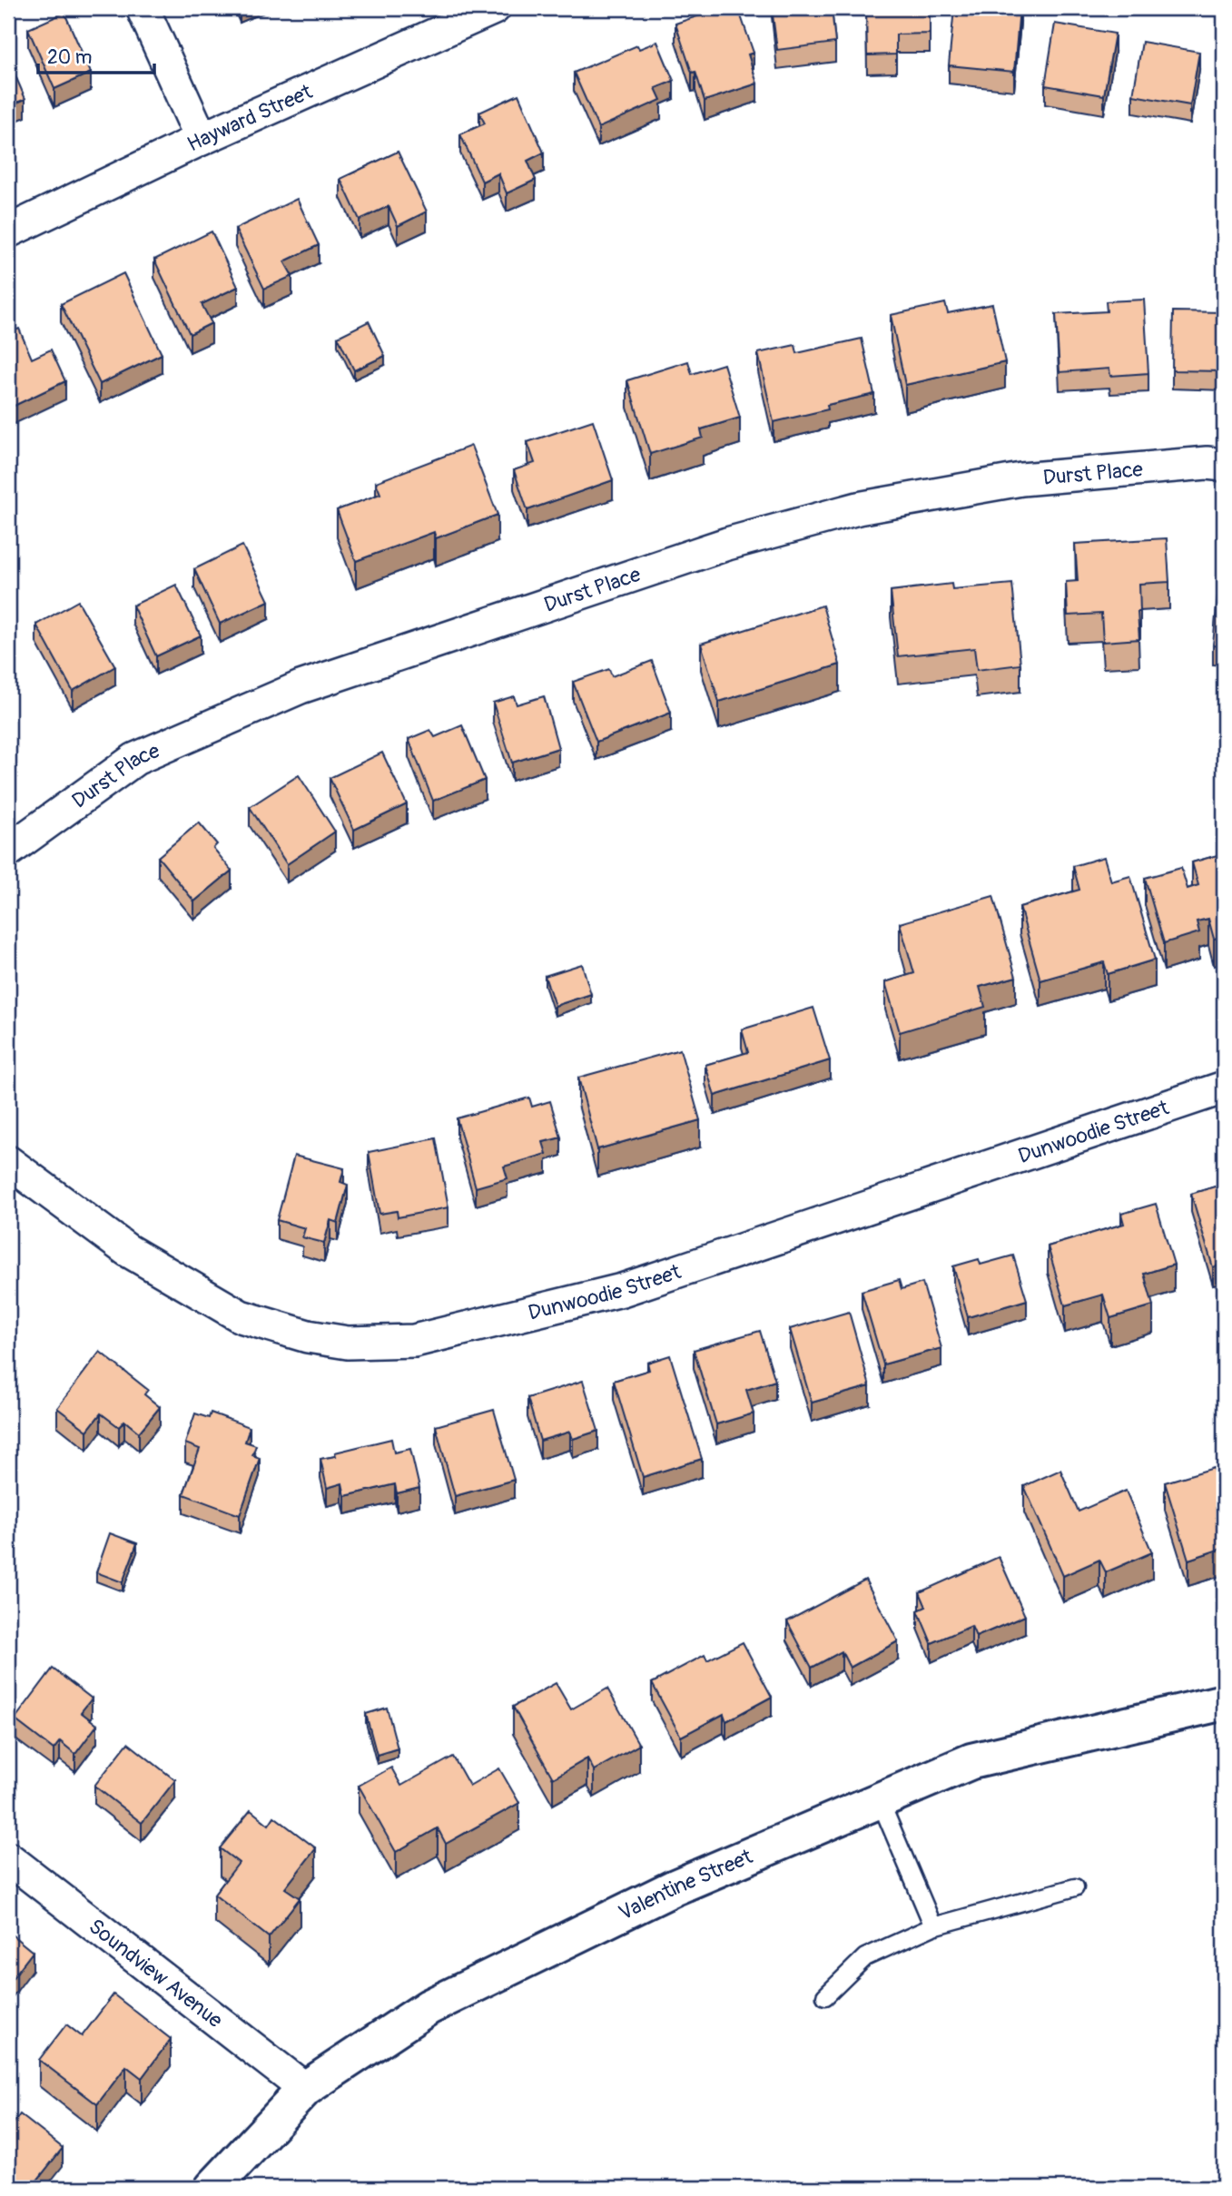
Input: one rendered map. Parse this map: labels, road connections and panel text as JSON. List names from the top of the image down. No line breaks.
{"streets":{"street":["Hayward Street","Durst Place","Dunwoodie Street","Valentine Street","Soundview Avenue"]},"crossings":[["Valentine Street","Soundview Avenue"]],"scale_bar":"20 m"}
